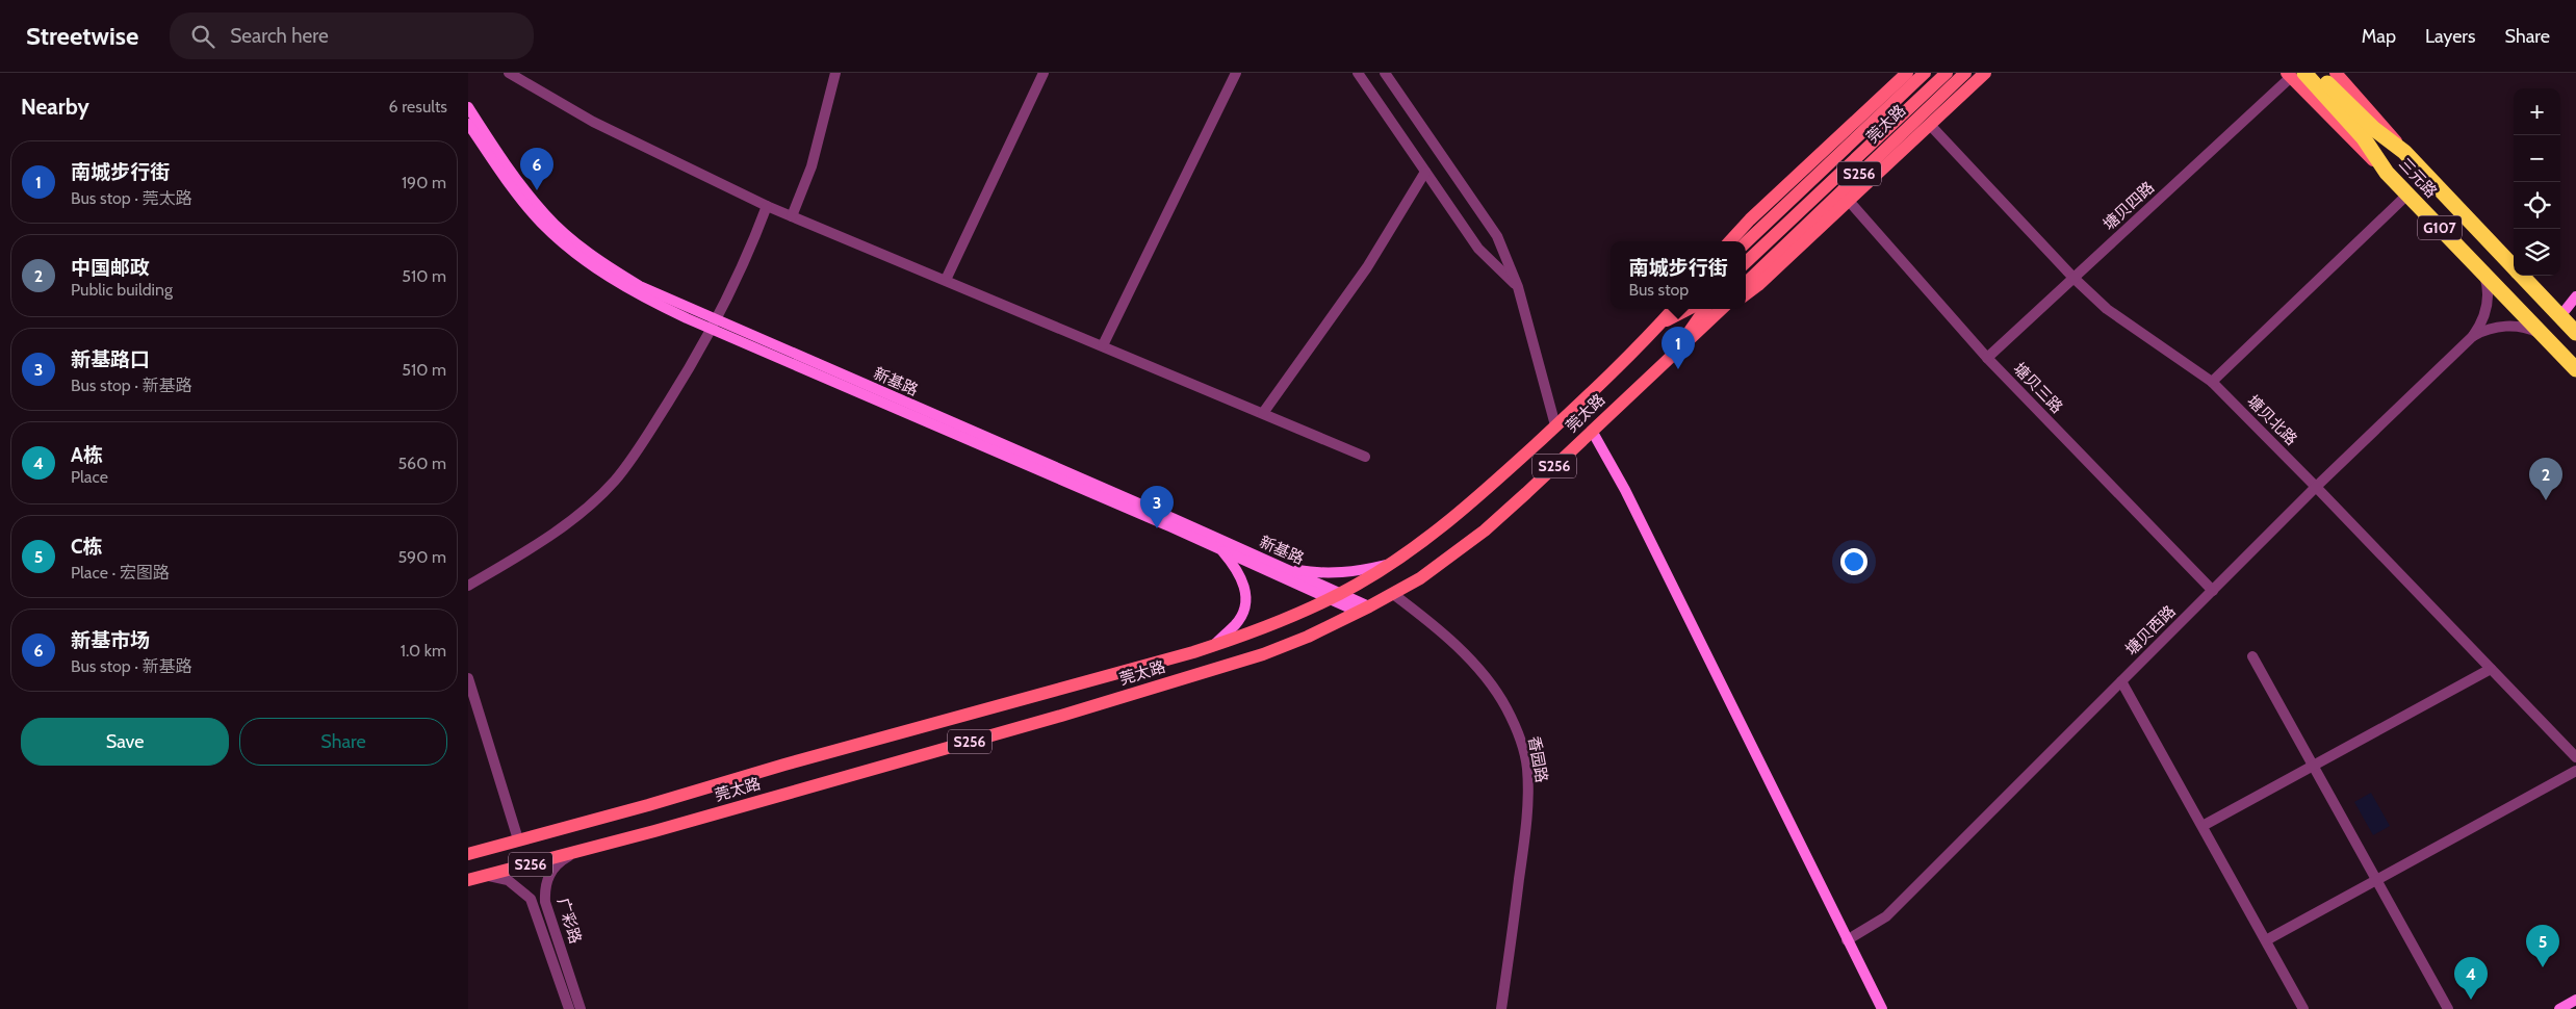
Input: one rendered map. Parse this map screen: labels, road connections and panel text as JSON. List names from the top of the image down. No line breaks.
{"streets":{"highway":["三元路","G107"],"main road":["莞太路","S256"],"street":["塘贝四路","新基路","塘贝三路","塘贝北路","塘贝西路","香园路","广彩路"]},"crossings":[["莞太路","新基路"],["莞太路","香园路"],["莞太路","广彩路"],["三元路","塘贝四路"],["塘贝四路","塘贝三路"],["塘贝四路","塘贝北路"],["塘贝三路","塘贝西路"],["塘贝北路","塘贝西路"]],"page":{"header":"Streetwise","search":"Search here","nav":["Map","Layers","Share"],"heading":["Nearby","6 results"],"map_buttons":["+","−"],"list":[{"mark":"1","name":"南城步行街","note":"Bus stop · 莞太路","value":"190 m"},{"mark":"2","name":"中国邮政","note":"Public building","value":"510 m"},{"mark":"3","name":"新基路口","note":"Bus stop · 新基路","value":"510 m"},{"mark":"4","name":"A栋","note":"Place","value":"560 m"},{"mark":"5","name":"C栋","note":"Place · 宏图路","value":"590 m"},{"mark":"6","name":"新基市场","note":"Bus stop · 新基路","value":"1.0 km"}],"pins":["6","1","2","3","5","4"],"popup":["南城步行街","Bus stop"],"buttons":["Save","Share"]}}
